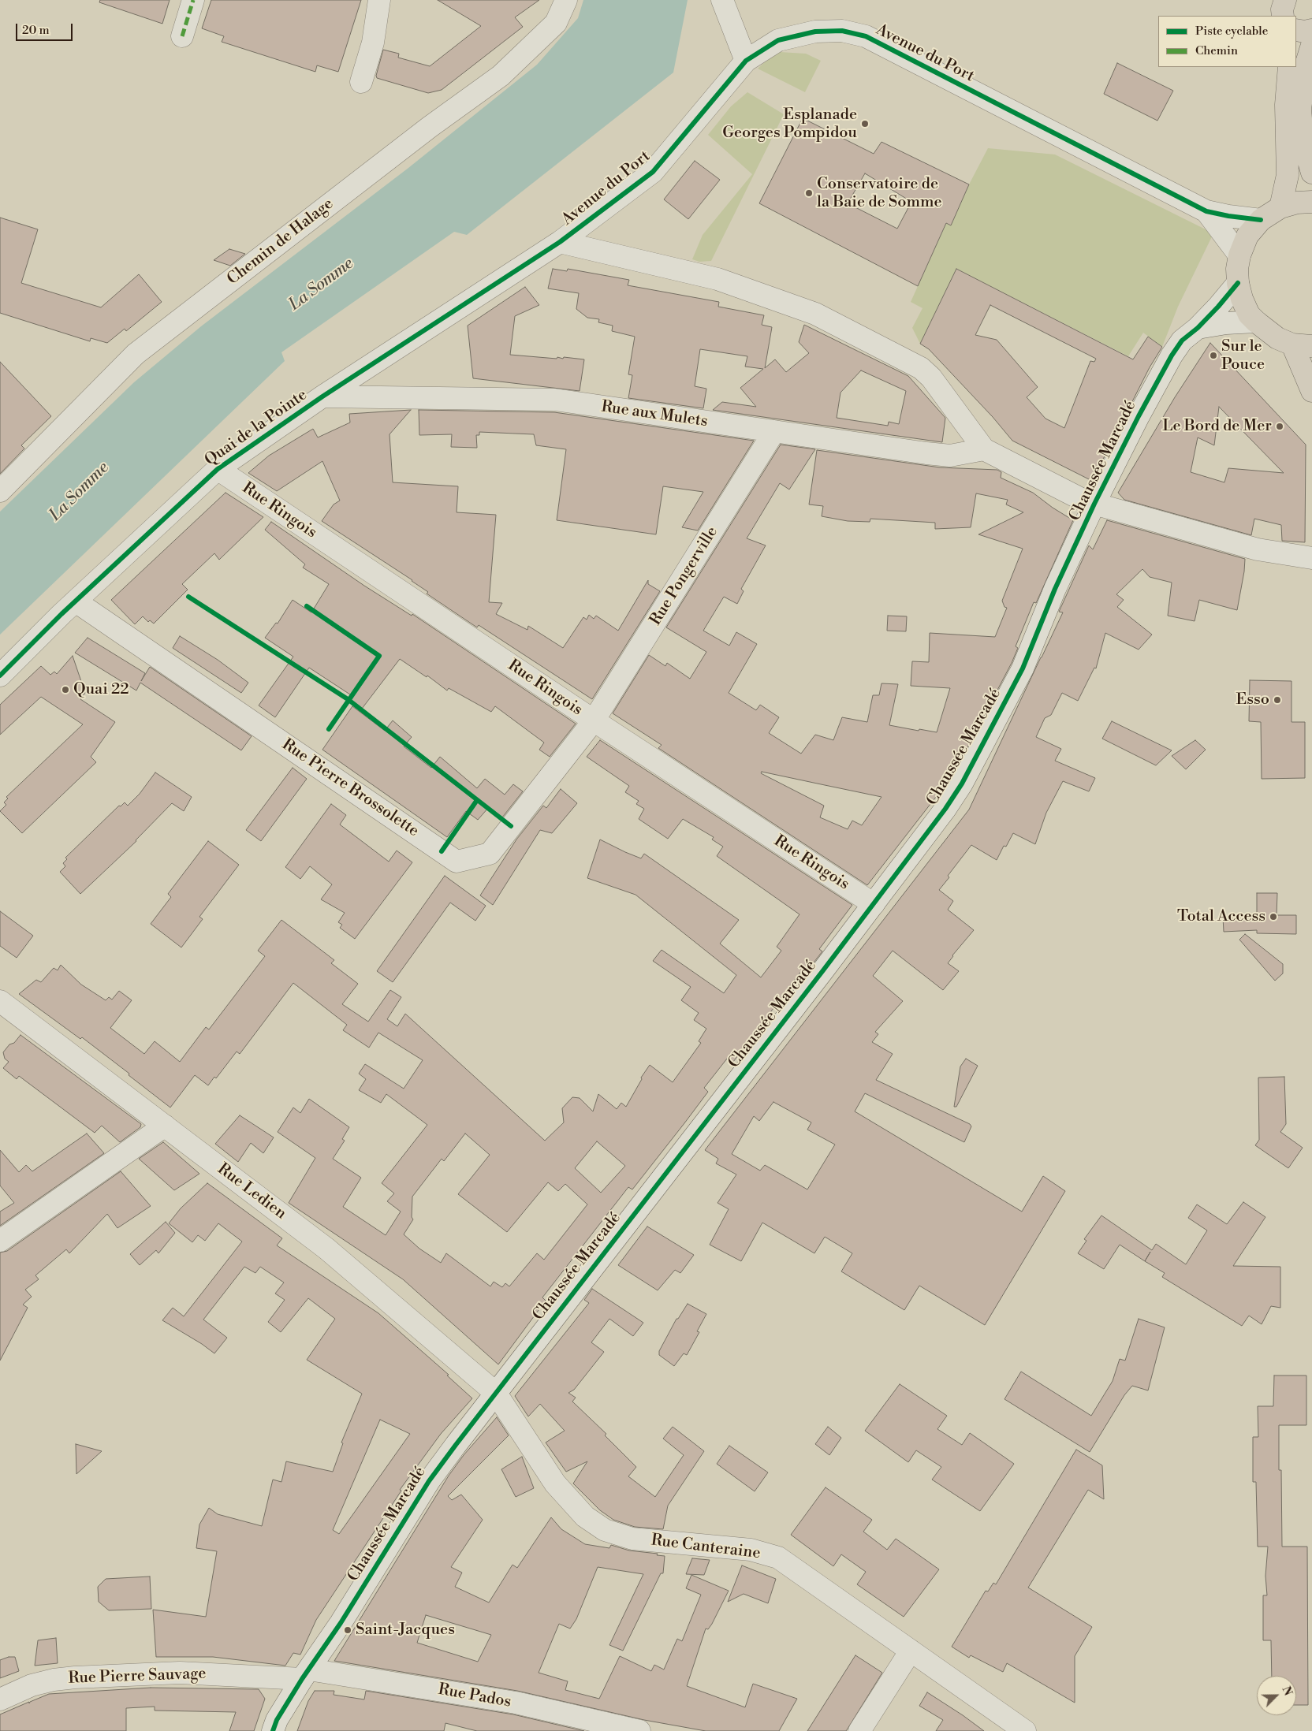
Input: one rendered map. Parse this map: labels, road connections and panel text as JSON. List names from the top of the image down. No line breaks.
{"streets":{"street":["Avenue du Port","Chemin de Halage","Rue aux Mulets","Quai de la Pointe","Chaussée Marcadé","Rue Ringois","Rue Pongerville","Rue Pierre Brossolette","Rue Ledien","Rue Canteraine","Rue Pierre Sauvage","Rue Pados"]},"crossings":[["Avenue du Port","Quai de la Pointe"],["Rue aux Mulets","Quai de la Pointe"],["Rue aux Mulets","Rue Pongerville"],["Quai de la Pointe","Rue Ringois"],["Quai de la Pointe","Rue Pierre Brossolette"],["Chaussée Marcadé","Rue Ringois"],["Chaussée Marcadé","Rue Ledien"],["Chaussée Marcadé","Rue Canteraine"],["Chaussée Marcadé","Rue Pierre Sauvage"],["Chaussée Marcadé","Rue Pados"],["Rue Ringois","Rue Pongerville"],["Rue Ringois","Rue Pierre Brossolette"],["Rue Pongerville","Rue Pierre Brossolette"],["Rue Ledien","Rue Canteraine"],["Rue Pierre Sauvage","Rue Pados"]],"water":["La Somme"],"places":["Esplanade Georges Pompidou","Conservatoire de la Baie de Somme","Sur le Pouce","Le Bord de Mer","Quai 22","Esso","Total Access","Saint-Jacques"],"legend":["Piste cyclable","Chemin"],"scale_bar":"20 m","north":"top right"}
